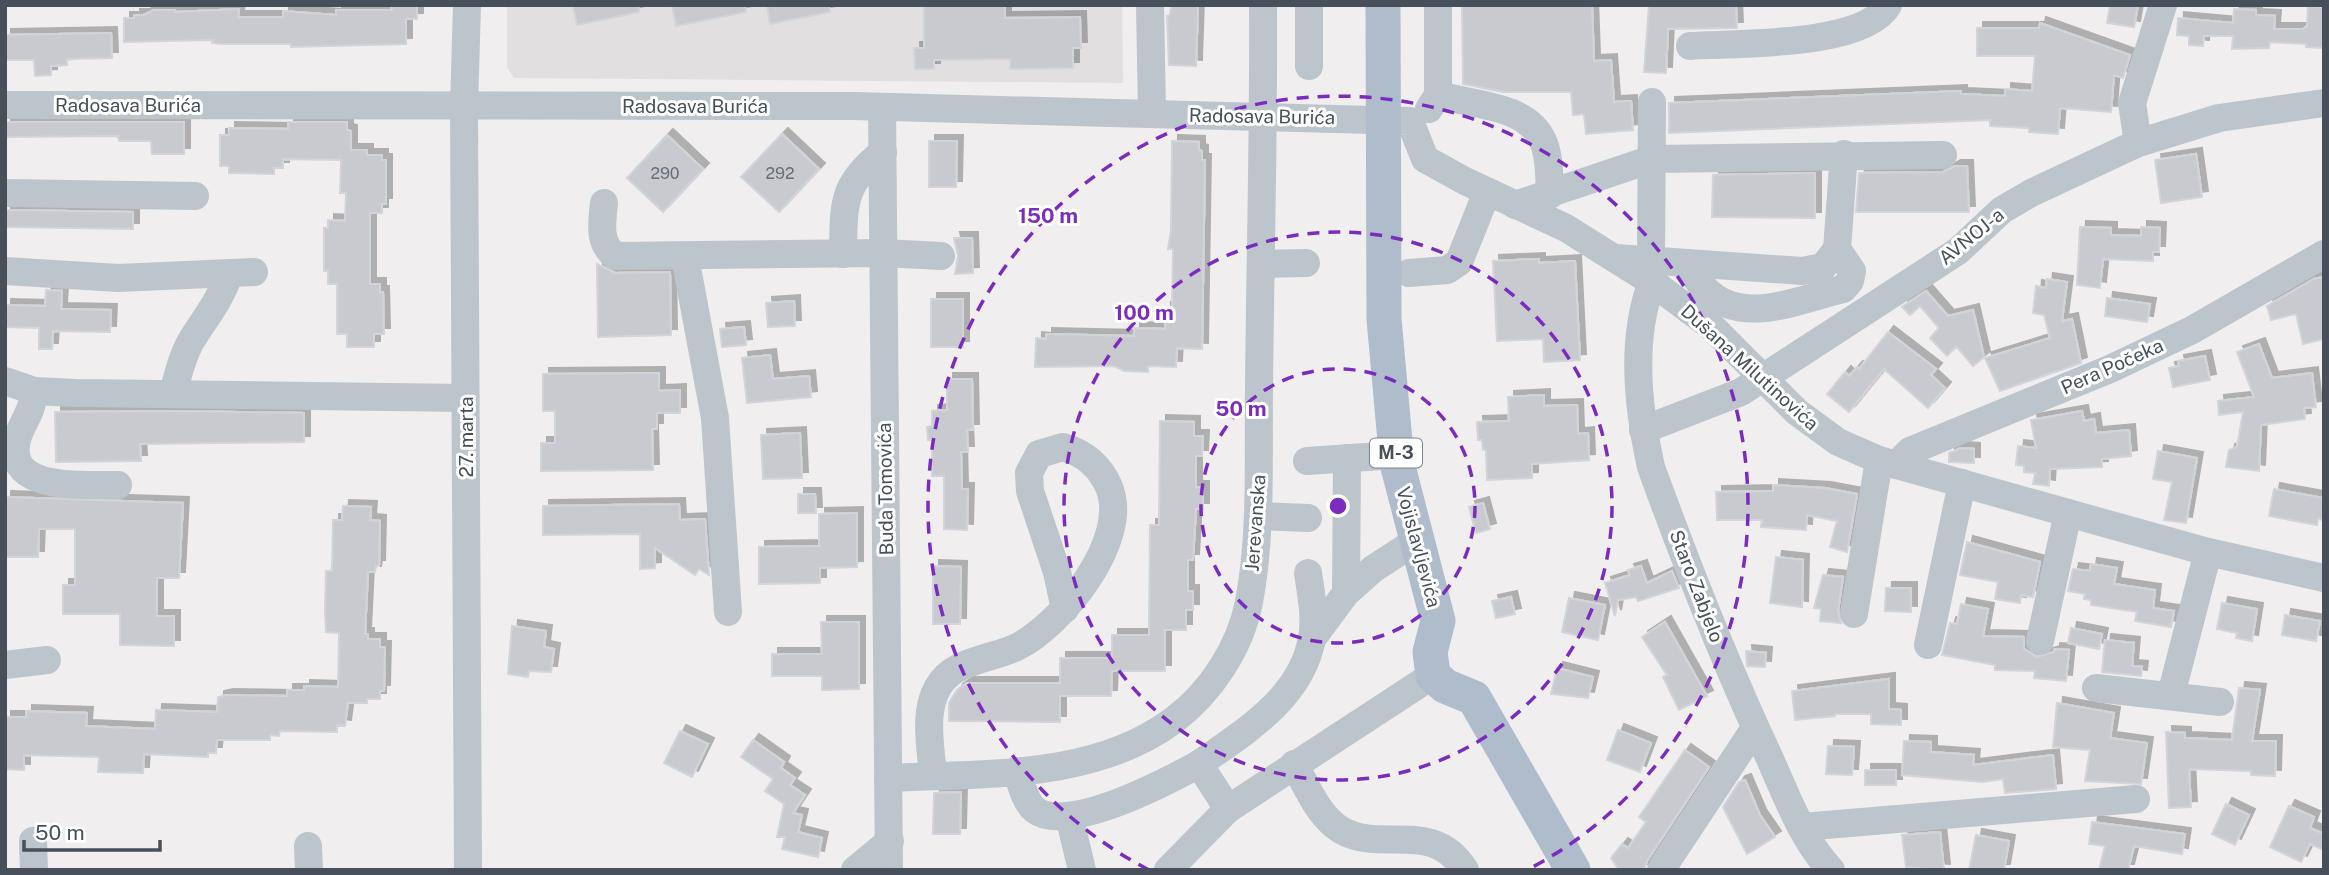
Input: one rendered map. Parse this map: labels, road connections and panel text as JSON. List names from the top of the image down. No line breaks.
{"streets":{"main road":["M-3","Vojislavljevića"],"street":["Radosava Burića","AVNOJ-a","Pera Počeka","Dušana Milutinovića","27. marta","Buda Tomovića","Jerevanska","Staro Zabjelo"]},"crossings":[["Radosava Burića","Dušana Milutinovića"],["Radosava Burića","27. marta"],["Radosava Burića","Buda Tomovića"],["Radosava Burića","Jerevanska"],["Radosava Burića","Vojislavljevića"],["AVNOJ-a","Dušana Milutinovića"],["AVNOJ-a","Staro Zabjelo"],["Pera Počeka","Dušana Milutinovića"],["Dušana Milutinovića","Vojislavljevića"],["Dušana Milutinovića","Staro Zabjelo"],["Buda Tomovića","Jerevanska"]],"house_numbers":["290","292"],"scale_bar":"50 m","rings":["150 m","100 m","50 m"]}
